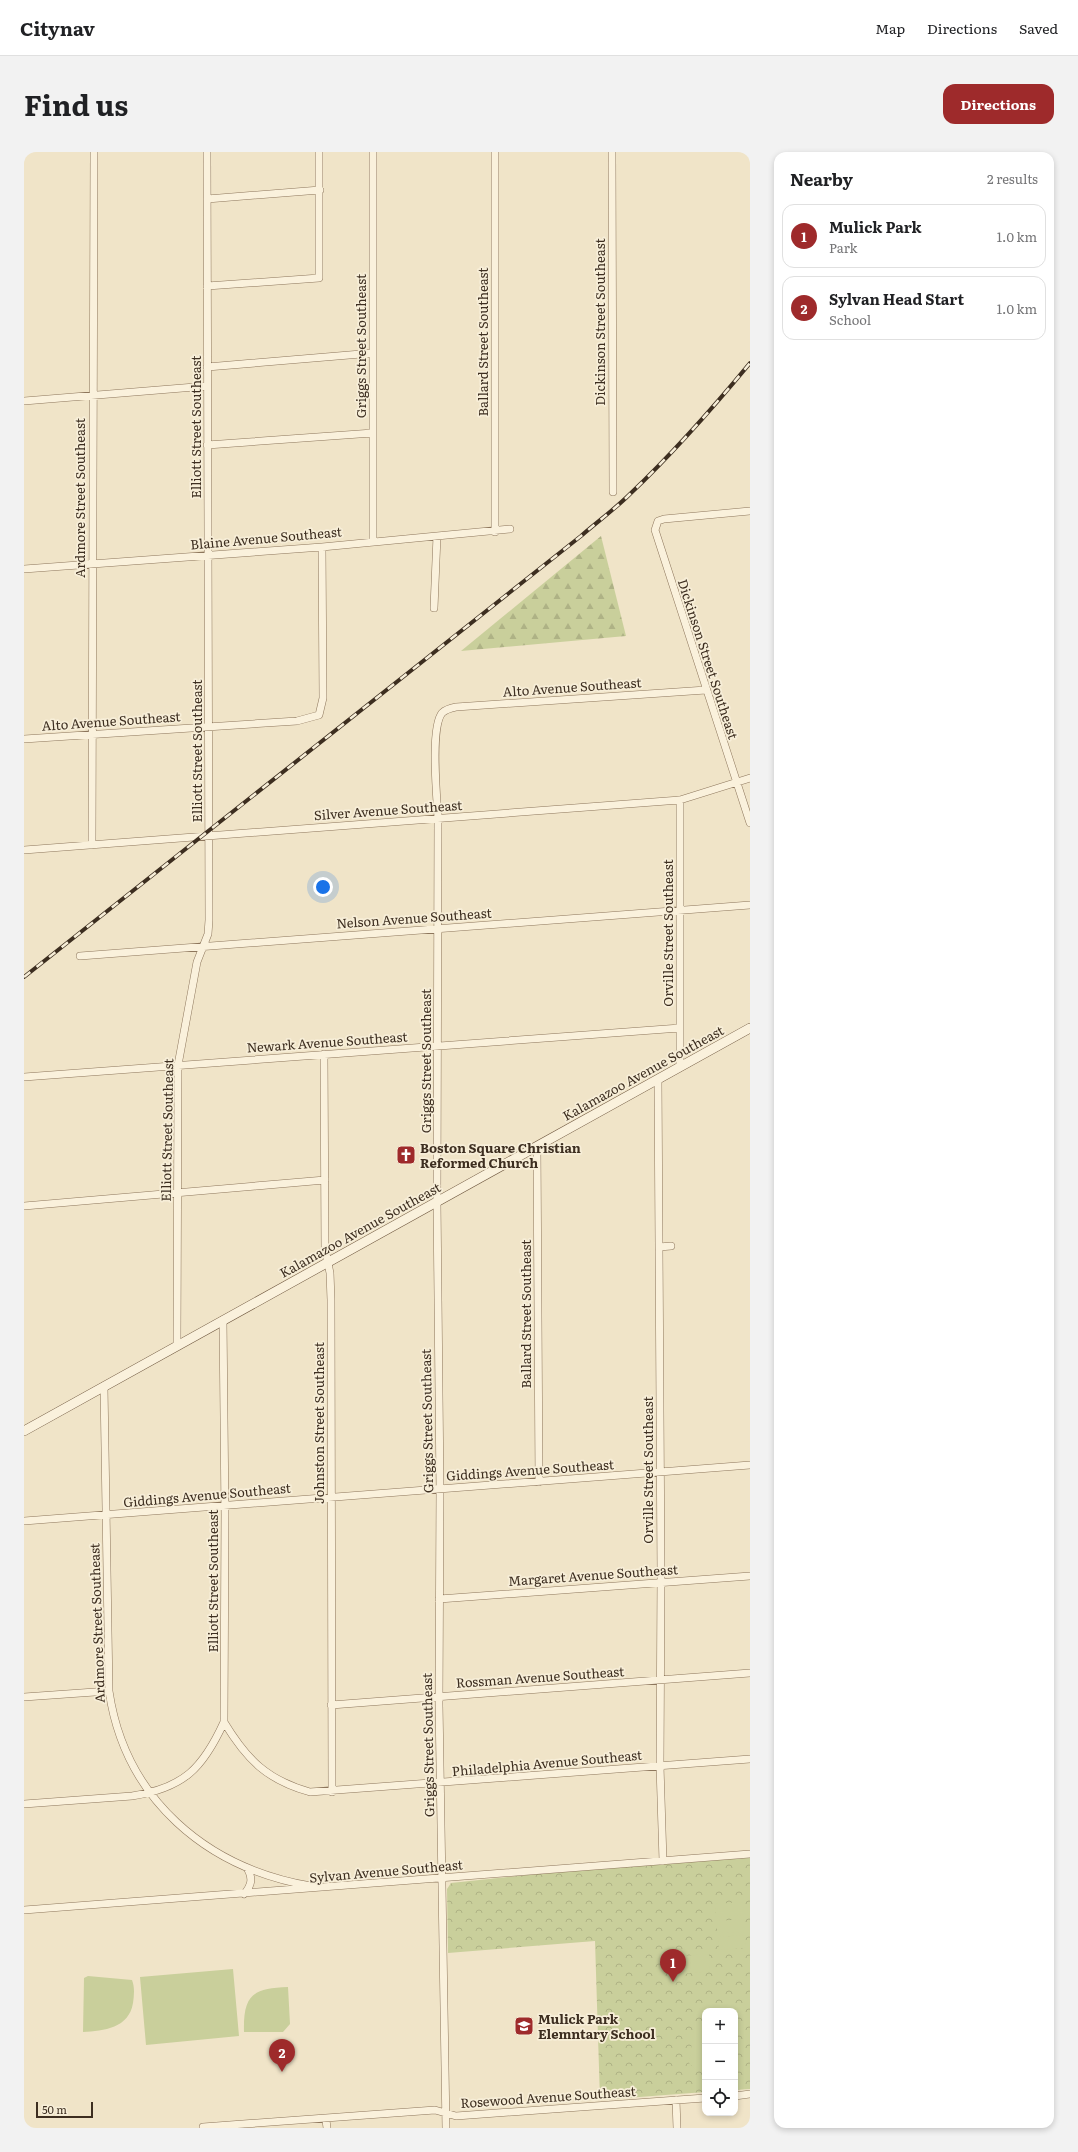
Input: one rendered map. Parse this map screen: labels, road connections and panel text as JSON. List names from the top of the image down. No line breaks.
{"streets":{"main road":["Kalamazoo Avenue Southeast"],"street":["Dickinson Street Southeast","Ballard Street Southeast","Griggs Street Southeast","Elliott Street Southeast","Ardmore Street Southeast","Blaine Avenue Southeast","Alto Avenue Southeast","Silver Avenue Southeast","Nelson Avenue Southeast","Orville Street Southeast","Newark Avenue Southeast","Johnston Street Southeast","Giddings Avenue Southeast","Margaret Avenue Southeast","Rossman Avenue Southeast","Philadelphia Avenue Southeast","Sylvan Avenue Southeast","Rosewood Avenue Southeast"]},"crossings":[["Dickinson Street Southeast","Alto Avenue Southeast"],["Dickinson Street Southeast","Silver Avenue Southeast"],["Ballard Street Southeast","Blaine Avenue Southeast"],["Ballard Street Southeast","Kalamazoo Avenue Southeast"],["Ballard Street Southeast","Giddings Avenue Southeast"],["Griggs Street Southeast","Blaine Avenue Southeast"],["Griggs Street Southeast","Alto Avenue Southeast"],["Griggs Street Southeast","Silver Avenue Southeast"],["Griggs Street Southeast","Nelson Avenue Southeast"],["Griggs Street Southeast","Newark Avenue Southeast"],["Griggs Street Southeast","Kalamazoo Avenue Southeast"],["Griggs Street Southeast","Giddings Avenue Southeast"],["Griggs Street Southeast","Margaret Avenue Southeast"],["Griggs Street Southeast","Rossman Avenue Southeast"],["Griggs Street Southeast","Philadelphia Avenue Southeast"],["Griggs Street Southeast","Sylvan Avenue Southeast"],["Griggs Street Southeast","Rosewood Avenue Southeast"],["Elliott Street Southeast","Blaine Avenue Southeast"],["Elliott Street Southeast","Alto Avenue Southeast"],["Elliott Street Southeast","Silver Avenue Southeast"],["Elliott Street Southeast","Nelson Avenue Southeast"],["Elliott Street Southeast","Newark Avenue Southeast"],["Elliott Street Southeast","Kalamazoo Avenue Southeast"],["Elliott Street Southeast","Giddings Avenue Southeast"],["Elliott Street Southeast","Philadelphia Avenue Southeast"],["Ardmore Street Southeast","Blaine Avenue Southeast"],["Ardmore Street Southeast","Alto Avenue Southeast"],["Ardmore Street Southeast","Silver Avenue Southeast"],["Ardmore Street Southeast","Kalamazoo Avenue Southeast"],["Ardmore Street Southeast","Giddings Avenue Southeast"],["Ardmore Street Southeast","Sylvan Avenue Southeast"],["Blaine Avenue Southeast","Alto Avenue Southeast"],["Silver Avenue Southeast","Orville Street Southeast"],["Nelson Avenue Southeast","Orville Street Southeast"],["Orville Street Southeast","Newark Avenue Southeast"],["Orville Street Southeast","Kalamazoo Avenue Southeast"],["Orville Street Southeast","Giddings Avenue Southeast"],["Orville Street Southeast","Margaret Avenue Southeast"],["Orville Street Southeast","Rossman Avenue Southeast"],["Orville Street Southeast","Philadelphia Avenue Southeast"],["Orville Street Southeast","Sylvan Avenue Southeast"],["Newark Avenue Southeast","Johnston Street Southeast"],["Kalamazoo Avenue Southeast","Johnston Street Southeast"],["Johnston Street Southeast","Giddings Avenue Southeast"],["Johnston Street Southeast","Rossman Avenue Southeast"],["Johnston Street Southeast","Philadelphia Avenue Southeast"]],"places":{"church":["Boston Square Christian Reformed Church"],"school or university":["Mulick Park Elemntary School"]},"scale_bar":"50 m","page":{"header":"Citynav","nav":["Map","Directions","Saved"],"title":"Find us","buttons":"Directions","heading":["Nearby","2 results"],"list":[{"mark":"1","name":"Mulick Park","note":"Park","value":"1.0 km"},{"mark":"2","name":"Sylvan Head Start","note":"School","value":"1.0 km"}],"pins":["1","2"],"map_buttons":["+","−"],"scale":"50 m"}}
